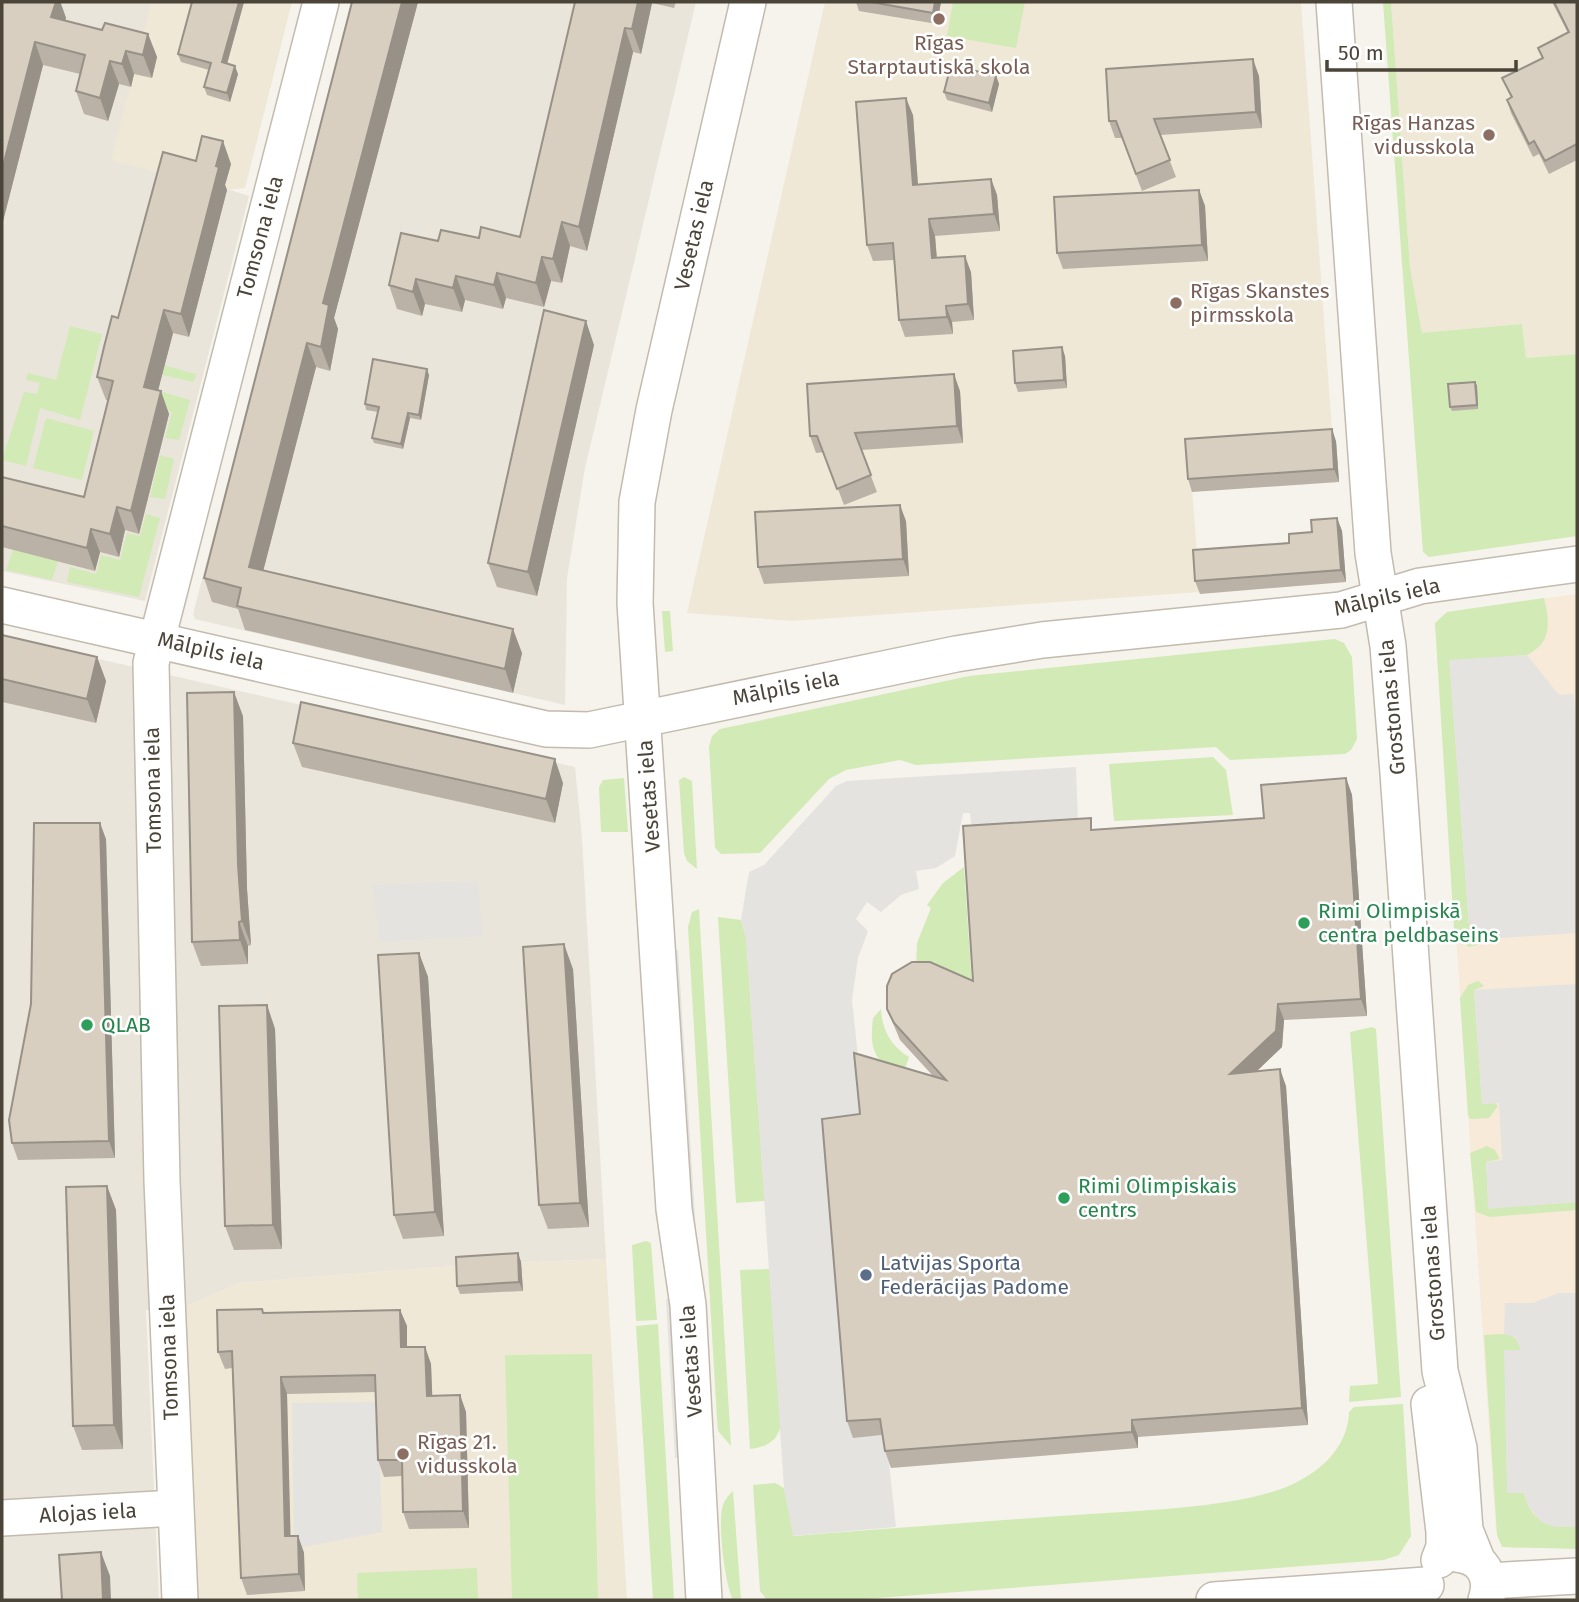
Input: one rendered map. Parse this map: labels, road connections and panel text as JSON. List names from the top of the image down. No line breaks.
{"streets":{"street":["Vesetas iela","Tomsona iela","Mālpils iela","Grostonas iela","Alojas iela"]},"crossings":[["Vesetas iela","Mālpils iela"],["Tomsona iela","Mālpils iela"],["Tomsona iela","Alojas iela"],["Mālpils iela","Grostonas iela"]],"places":["Rīgas Starptautiskā skola","Rīgas Hanzas vidusskola","Rīgas Skanstes pirmsskola","Rimi Olimpiskā centra peldbaseins","QLAB","Rimi Olimpiskais centrs","Latvijas Sporta Federācijas Padome","Rīgas 21. vidusskola"],"scale_bar":"50 m"}
